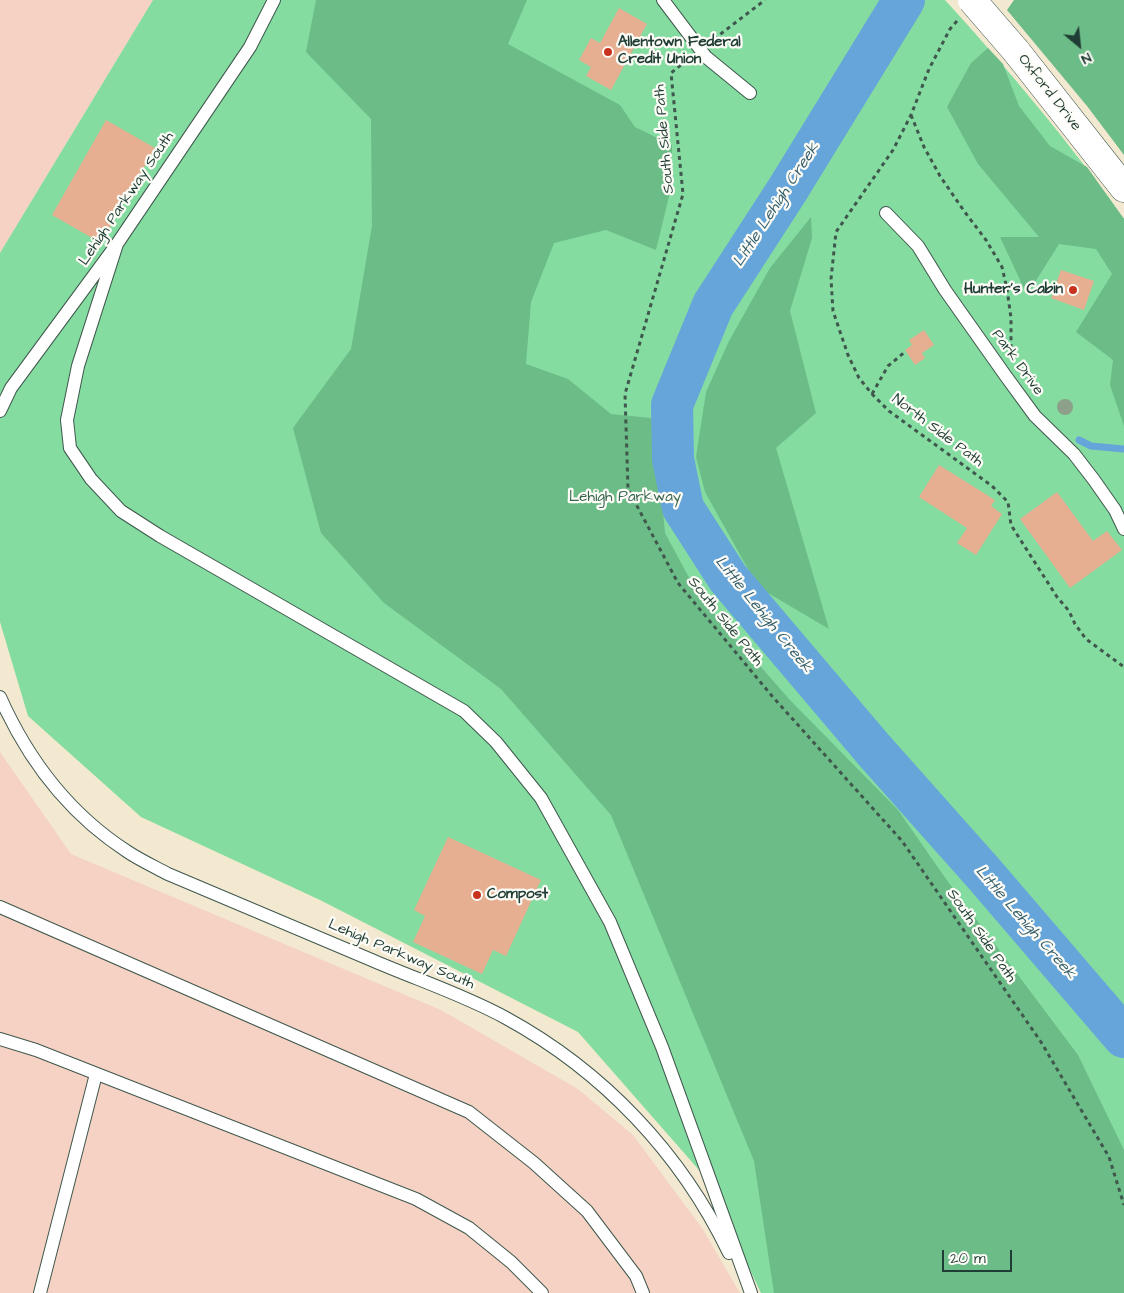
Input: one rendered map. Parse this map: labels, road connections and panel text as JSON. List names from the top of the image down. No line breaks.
{"streets":{"main road":["Oxford Drive"],"lane":["Lehigh Parkway South","Park Drive"],"path":["South Side Path","North Side Path"]},"crossings":[["Oxford Drive","North Side Path"]],"water":["Little Lehigh Creek"],"parks":["Lehigh Parkway"],"places":["Allentown Federal Credit Union","Hunter's Cabin","Compost"],"scale_bar":"20 m","north":"bottom right"}
